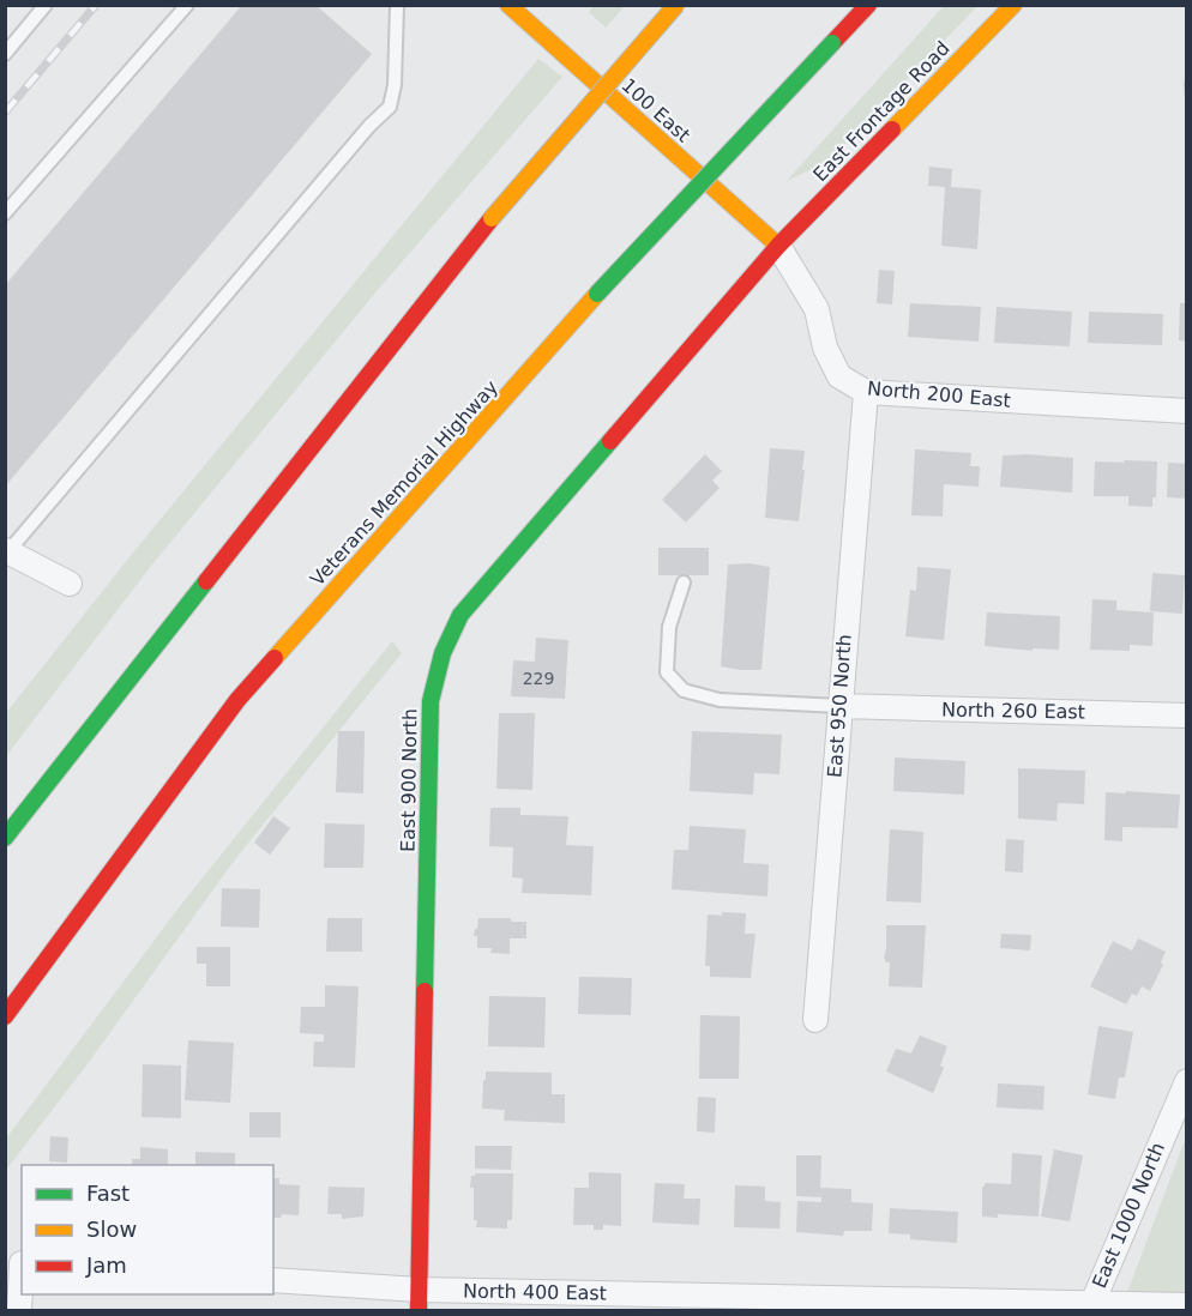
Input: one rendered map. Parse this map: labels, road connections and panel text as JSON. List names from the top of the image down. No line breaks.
{"streets":{"main road":["100 East","East Frontage Road","Veterans Memorial Highway","East 900 North"],"street":["North 200 East","East 950 North","North 260 East","East 1000 North","North 400 East"]},"crossings":[["100 East","East Frontage Road"],["100 East","North 200 East"],["100 East","East 900 North"],["East Frontage Road","North 200 East"],["East Frontage Road","East 900 North"],["North 200 East","East 950 North"],["North 200 East","East 900 North"],["East 950 North","North 260 East"],["East 900 North","North 400 East"],["East 1000 North","North 400 East"]],"house_numbers":["229"],"legend":["Fast","Slow","Jam"]}
